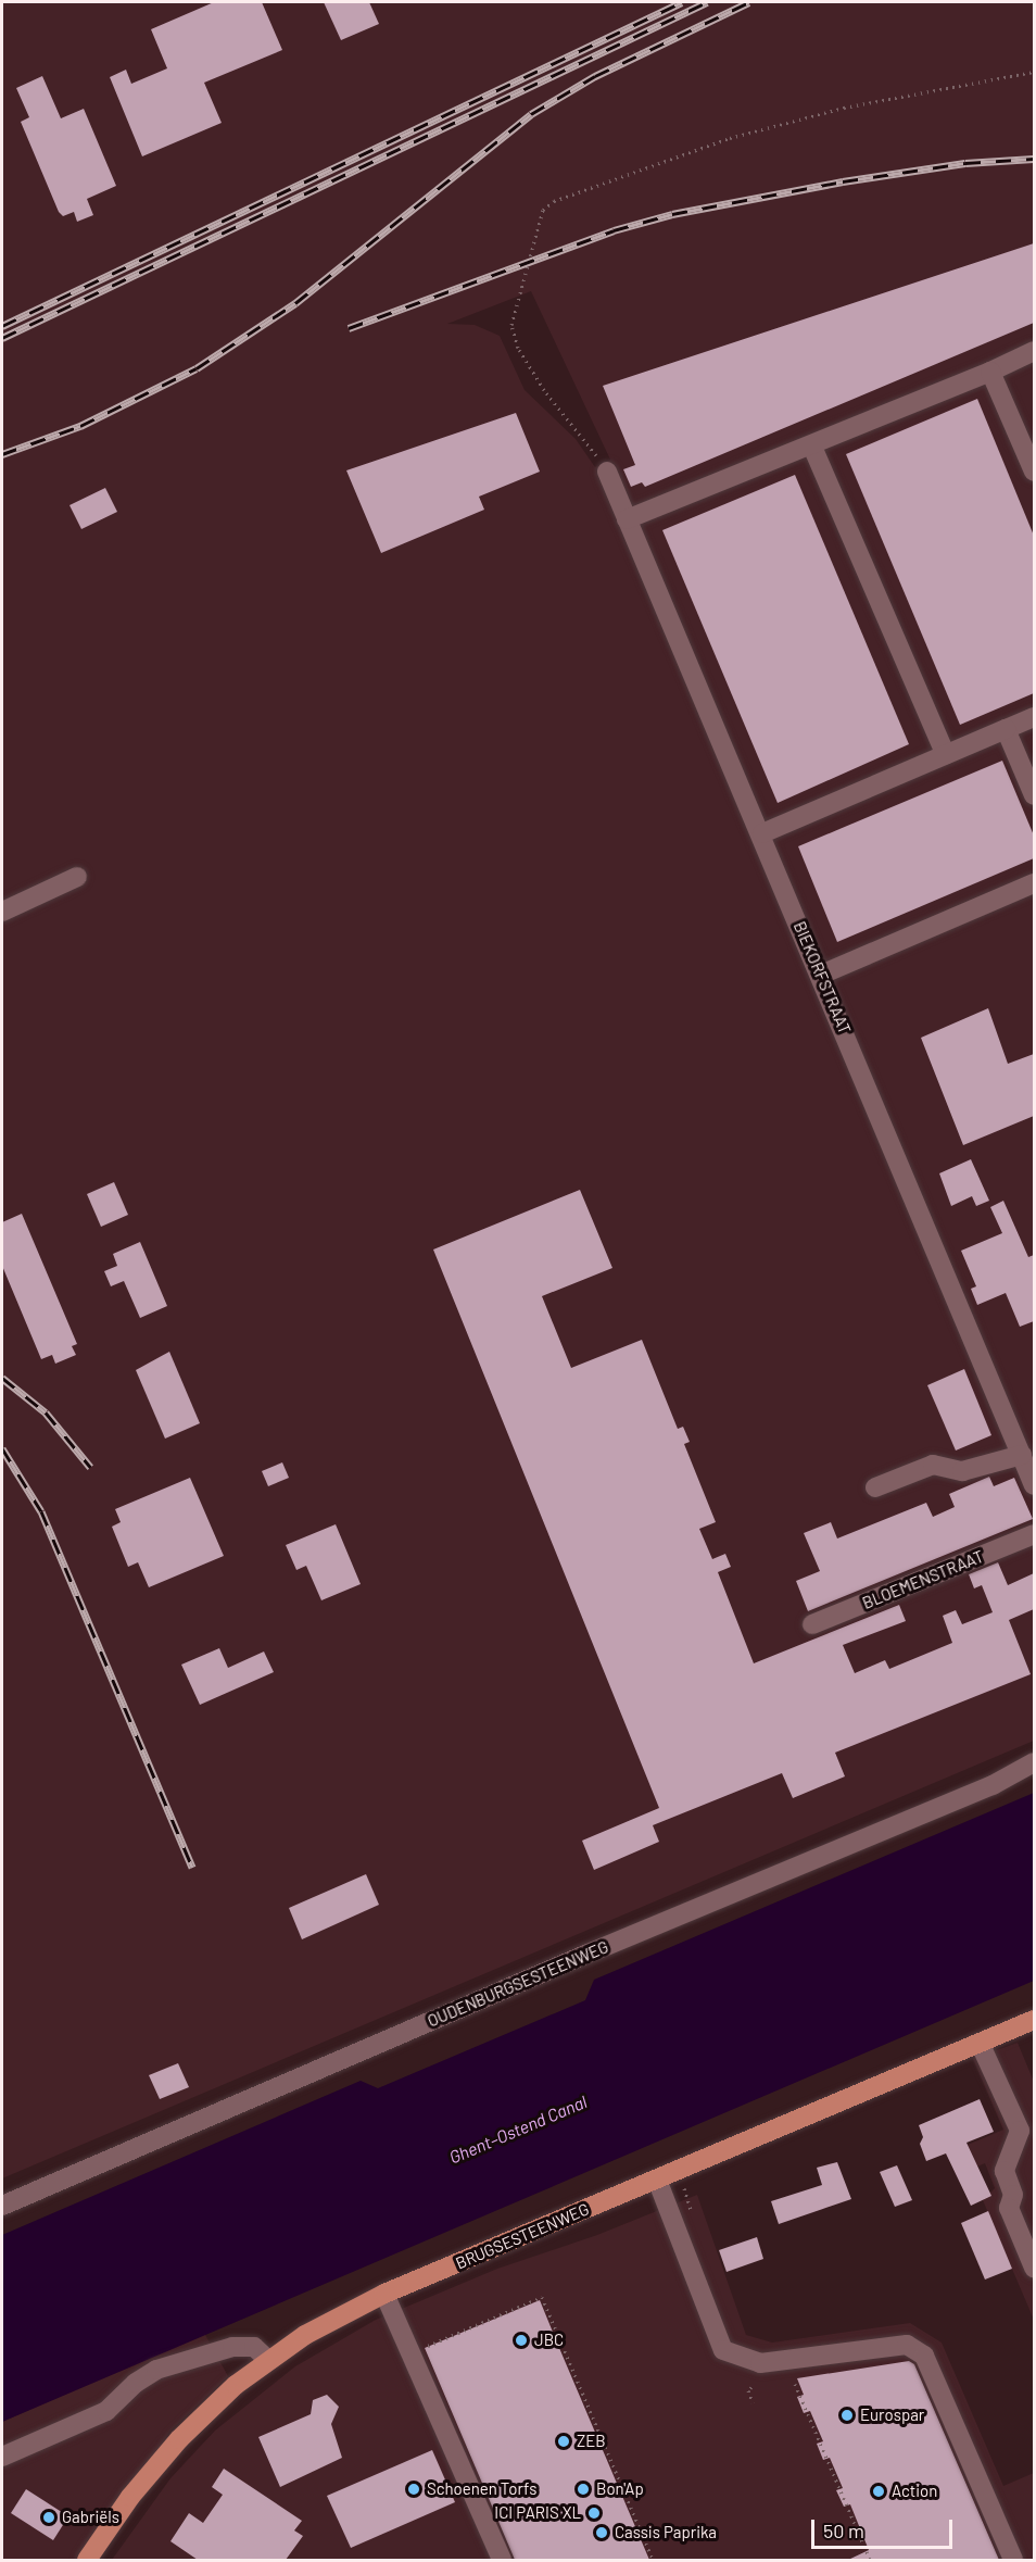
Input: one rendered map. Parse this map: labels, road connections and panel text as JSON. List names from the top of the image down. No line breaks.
{"streets":{"main road":["BRUGSESTEENWEG"],"street":["BIEKORFSTRAAT","BLOEMENSTRAAT","OUDENBURGSESTEENWEG"]},"water":["Ghent–Ostend Canal"],"places":["JBC","Eurospar","ZEB","Schoenen Torfs","Bon'Ap","Action","ICI PARIS XL","Gabriëls","Cassis Paprika"],"scale_bar":"50 m"}
